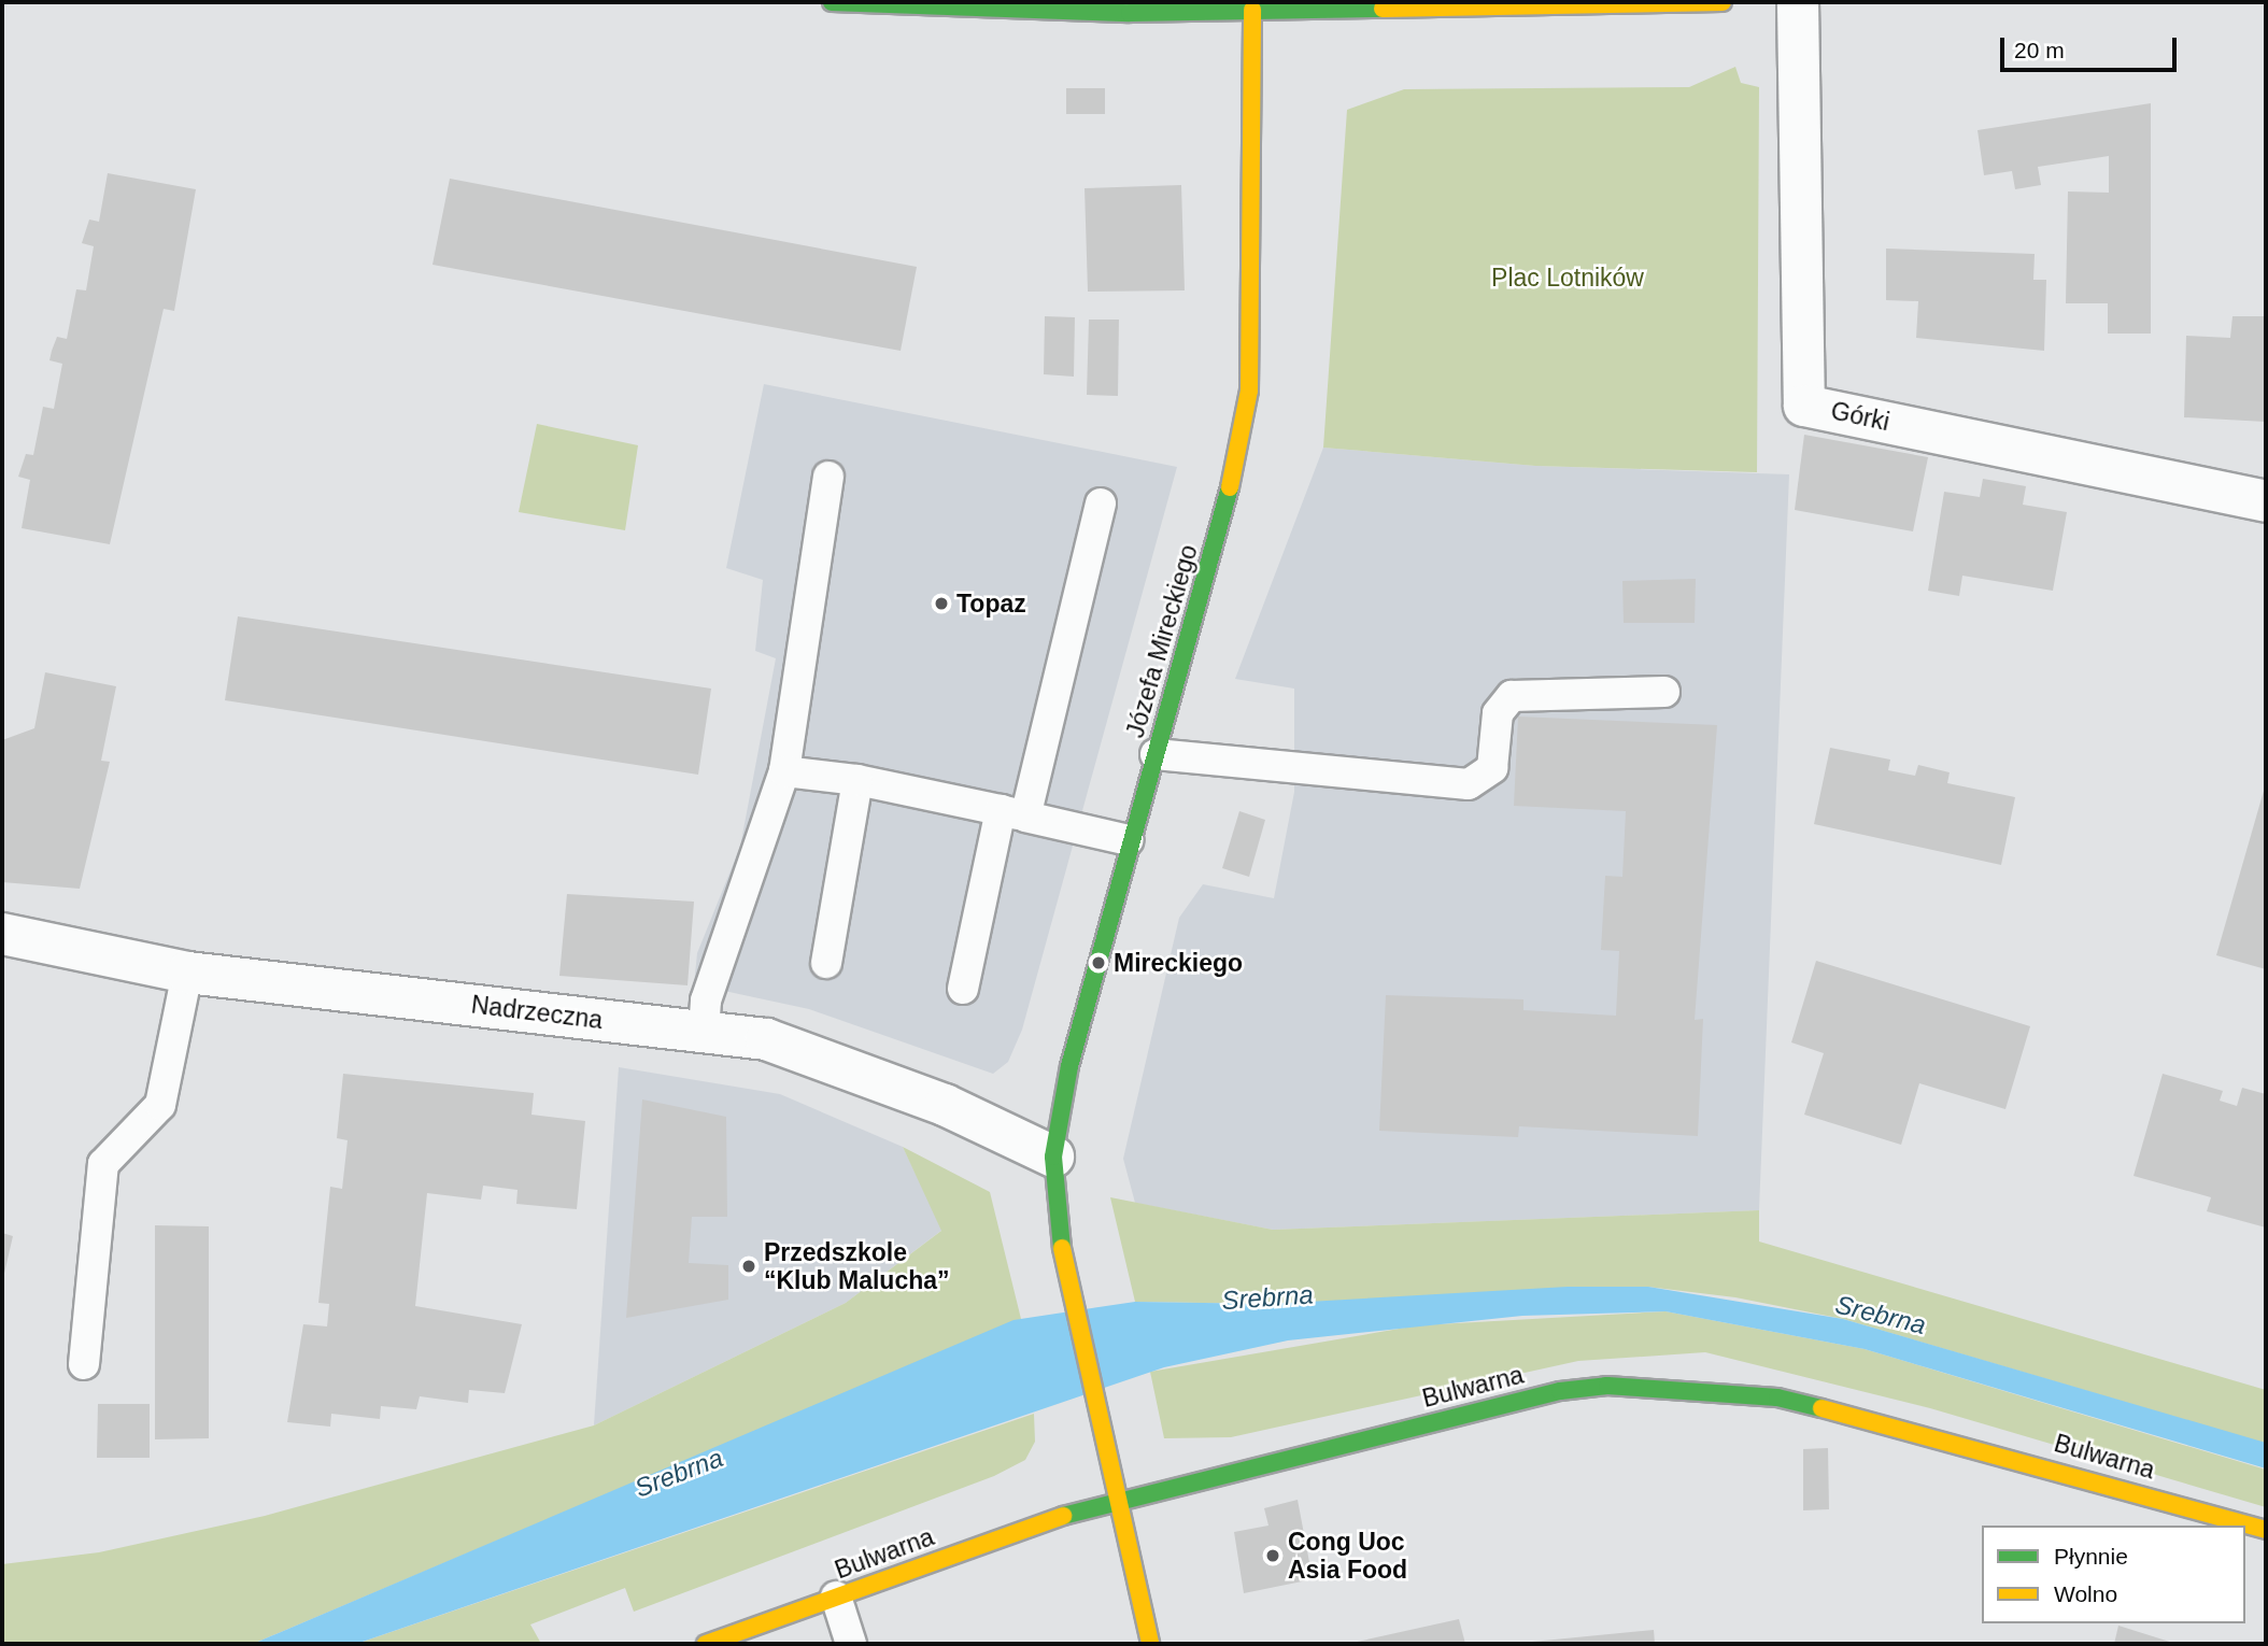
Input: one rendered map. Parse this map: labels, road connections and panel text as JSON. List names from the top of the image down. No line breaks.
{"streets":{"street":["Górki","Józefa Mireckiego","Nadrzeczna","Bulwarna"]},"crossings":[["Józefa Mireckiego","Nadrzeczna"],["Józefa Mireckiego","Bulwarna"]],"water":["Srebrna"],"parks":["Plac Lotników"],"places":["Topaz","Mireckiego","Przedszkole “Klub Malucha”","Cong Uoc Asia Food"],"legend":["Płynnie","Wolno"],"scale_bar":"20 m"}
